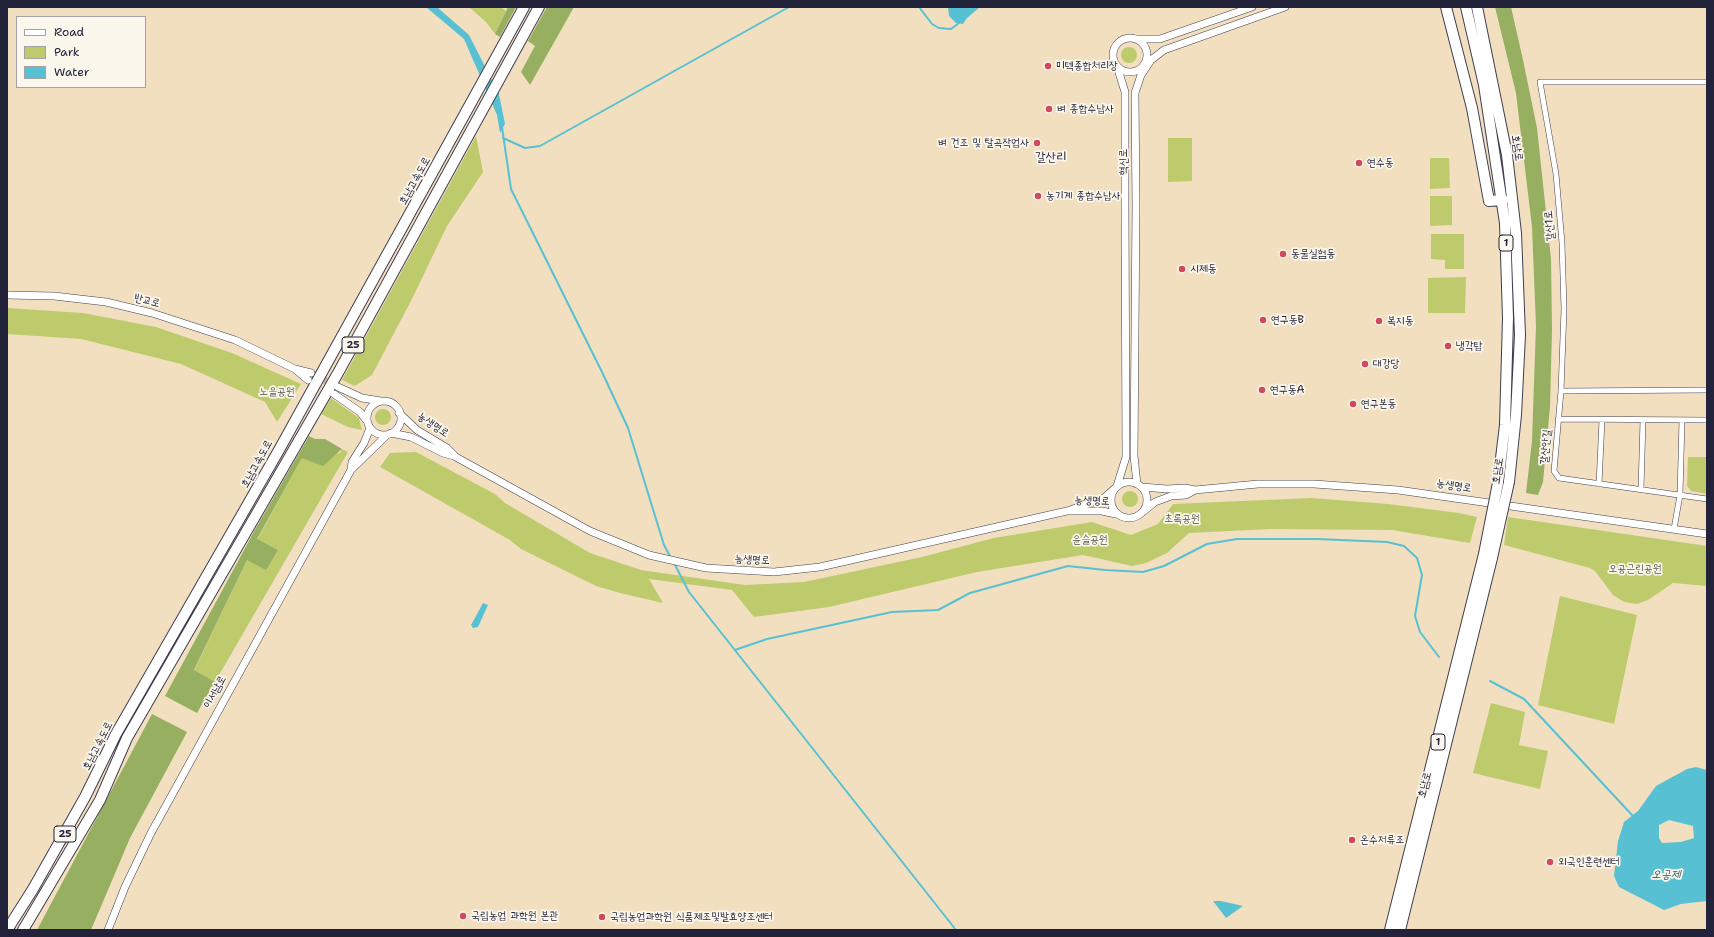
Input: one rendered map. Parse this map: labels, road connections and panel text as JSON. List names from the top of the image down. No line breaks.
{"streets":{"highway":["호남로","호남고속도로","1","25"],"main road":["혁신로","반교로","농생명로","이서남로"],"street":["갈산1로","갈산안길"]},"crossings":[["혁신로","농생명로"],["농생명로","이서남로"]],"districts":["갈산리"],"water":["오공제"],"parks":["노을공원","초록공원","윤슬공원","오공근린공원"],"places":["미텍종합처리장","벼 종합수납사","벼 건조 및 탈곡작업사","연수동","농기계 종합수납사","동물실험동","시제동","연구동B","복지동","냉각탑","대강당","연구동A","연구본동","온수저류조","외국인훈련센터","국립농업 과학원 본관","국립농업과학원 식품제조및발효양조센터"],"legend":["Road","Park","Water"]}
